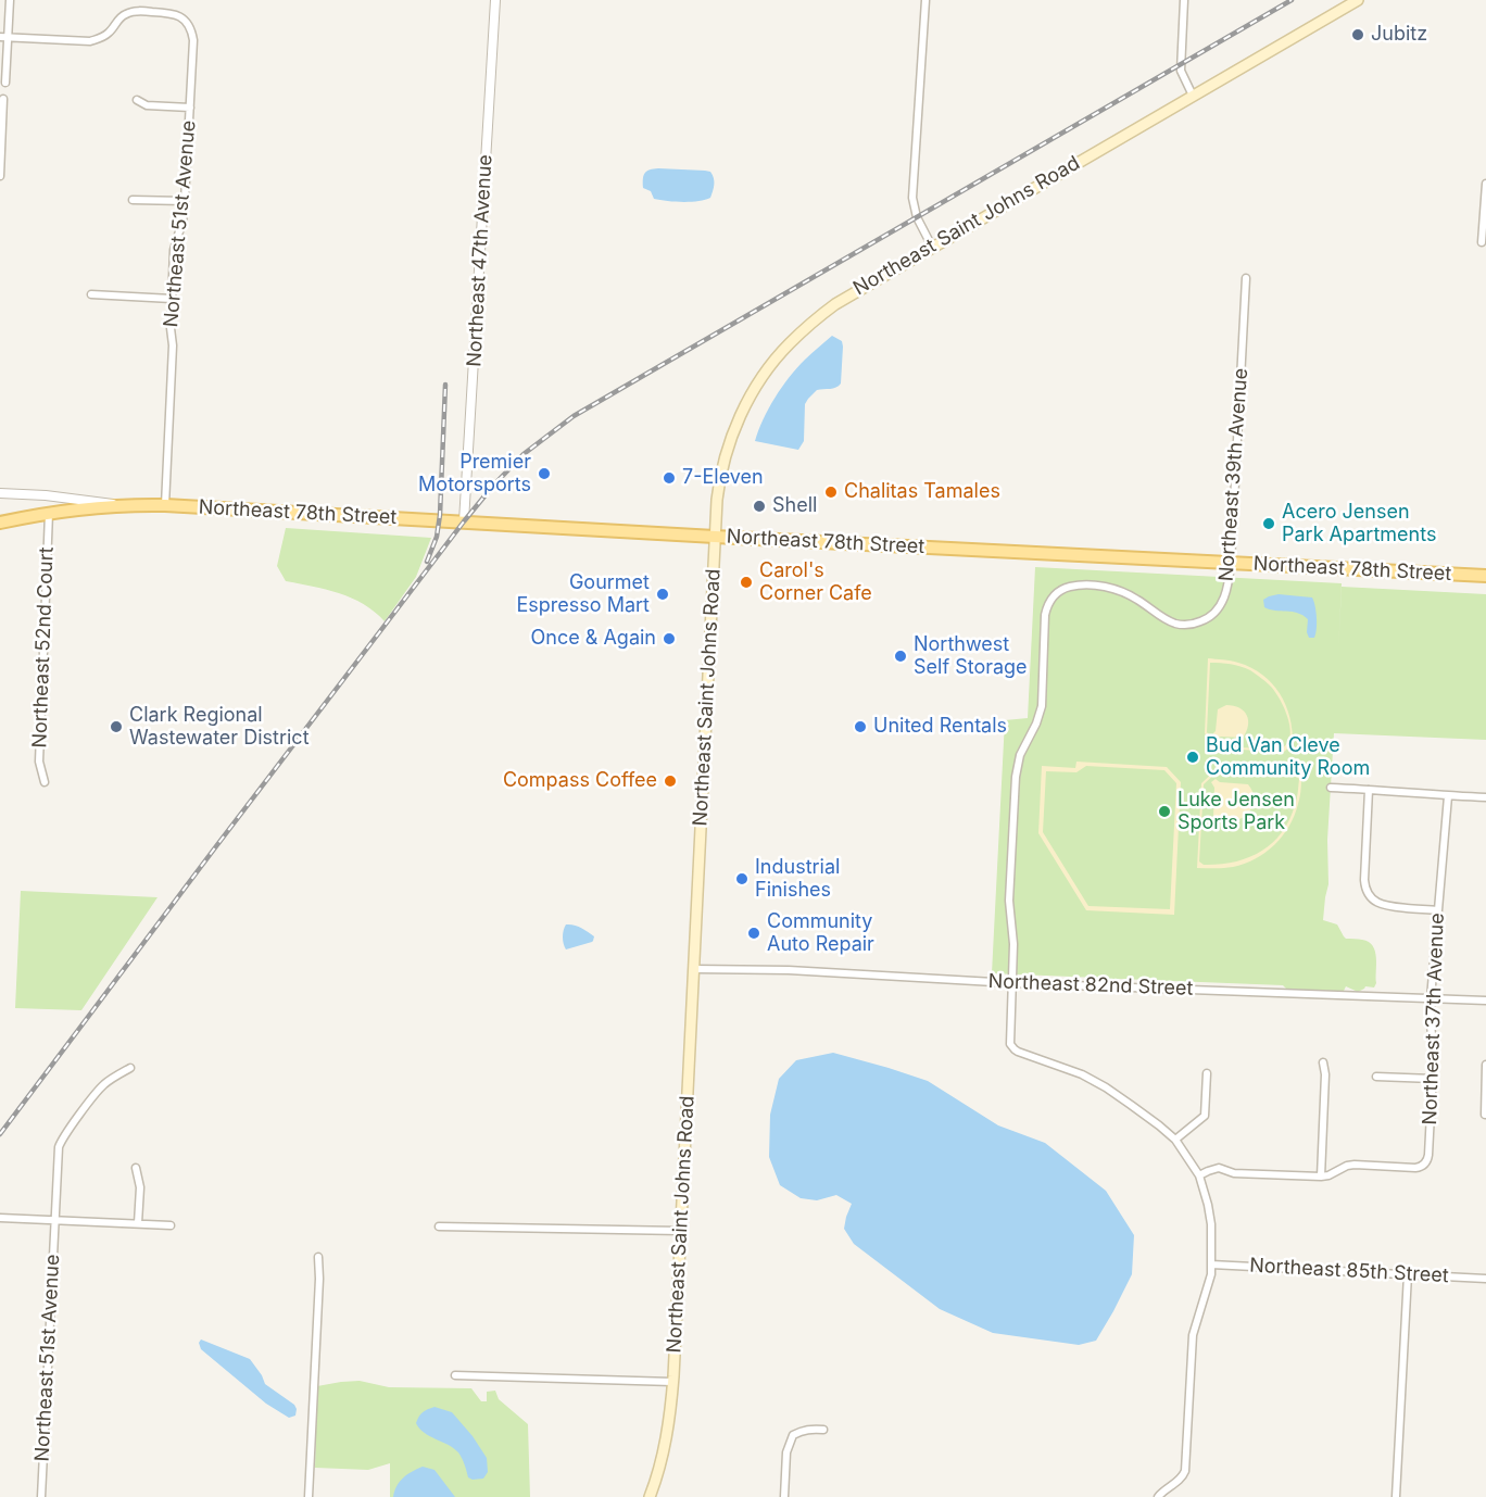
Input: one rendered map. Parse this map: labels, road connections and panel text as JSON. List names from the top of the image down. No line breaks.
{"streets":{"main road":["Northeast Saint Johns Road","Northeast 78th Street"],"street":["Northeast 51st Avenue","Northeast 47th Avenue","Northeast 39th Avenue","Northeast 52nd Court","Northeast 82nd Street","Northeast 37th Avenue","Northeast 85th Street"]},"crossings":[["Northeast 51st Avenue","Northeast 78th Street"],["Northeast Saint Johns Road","Northeast 78th Street"],["Northeast Saint Johns Road","Northeast 82nd Street"],["Northeast 47th Avenue","Northeast 78th Street"],["Northeast 39th Avenue","Northeast 78th Street"],["Northeast 39th Avenue","Northeast 82nd Street"],["Northeast 78th Street","Northeast 52nd Court"],["Northeast 82nd Street","Northeast 37th Avenue"]],"places":["Jubitz","Premier Motorsports","7-Eleven","Chalitas Tamales","Shell","Acero Jensen Park Apartments","Carol's Corner Cafe","Gourmet Espresso Mart","Once & Again","Northwest Self Storage","Clark Regional Wastewater District","United Rentals","Bud Van Cleve Community Room","Compass Coffee","Luke Jensen Sports Park","Industrial Finishes","Community Auto Repair"]}
